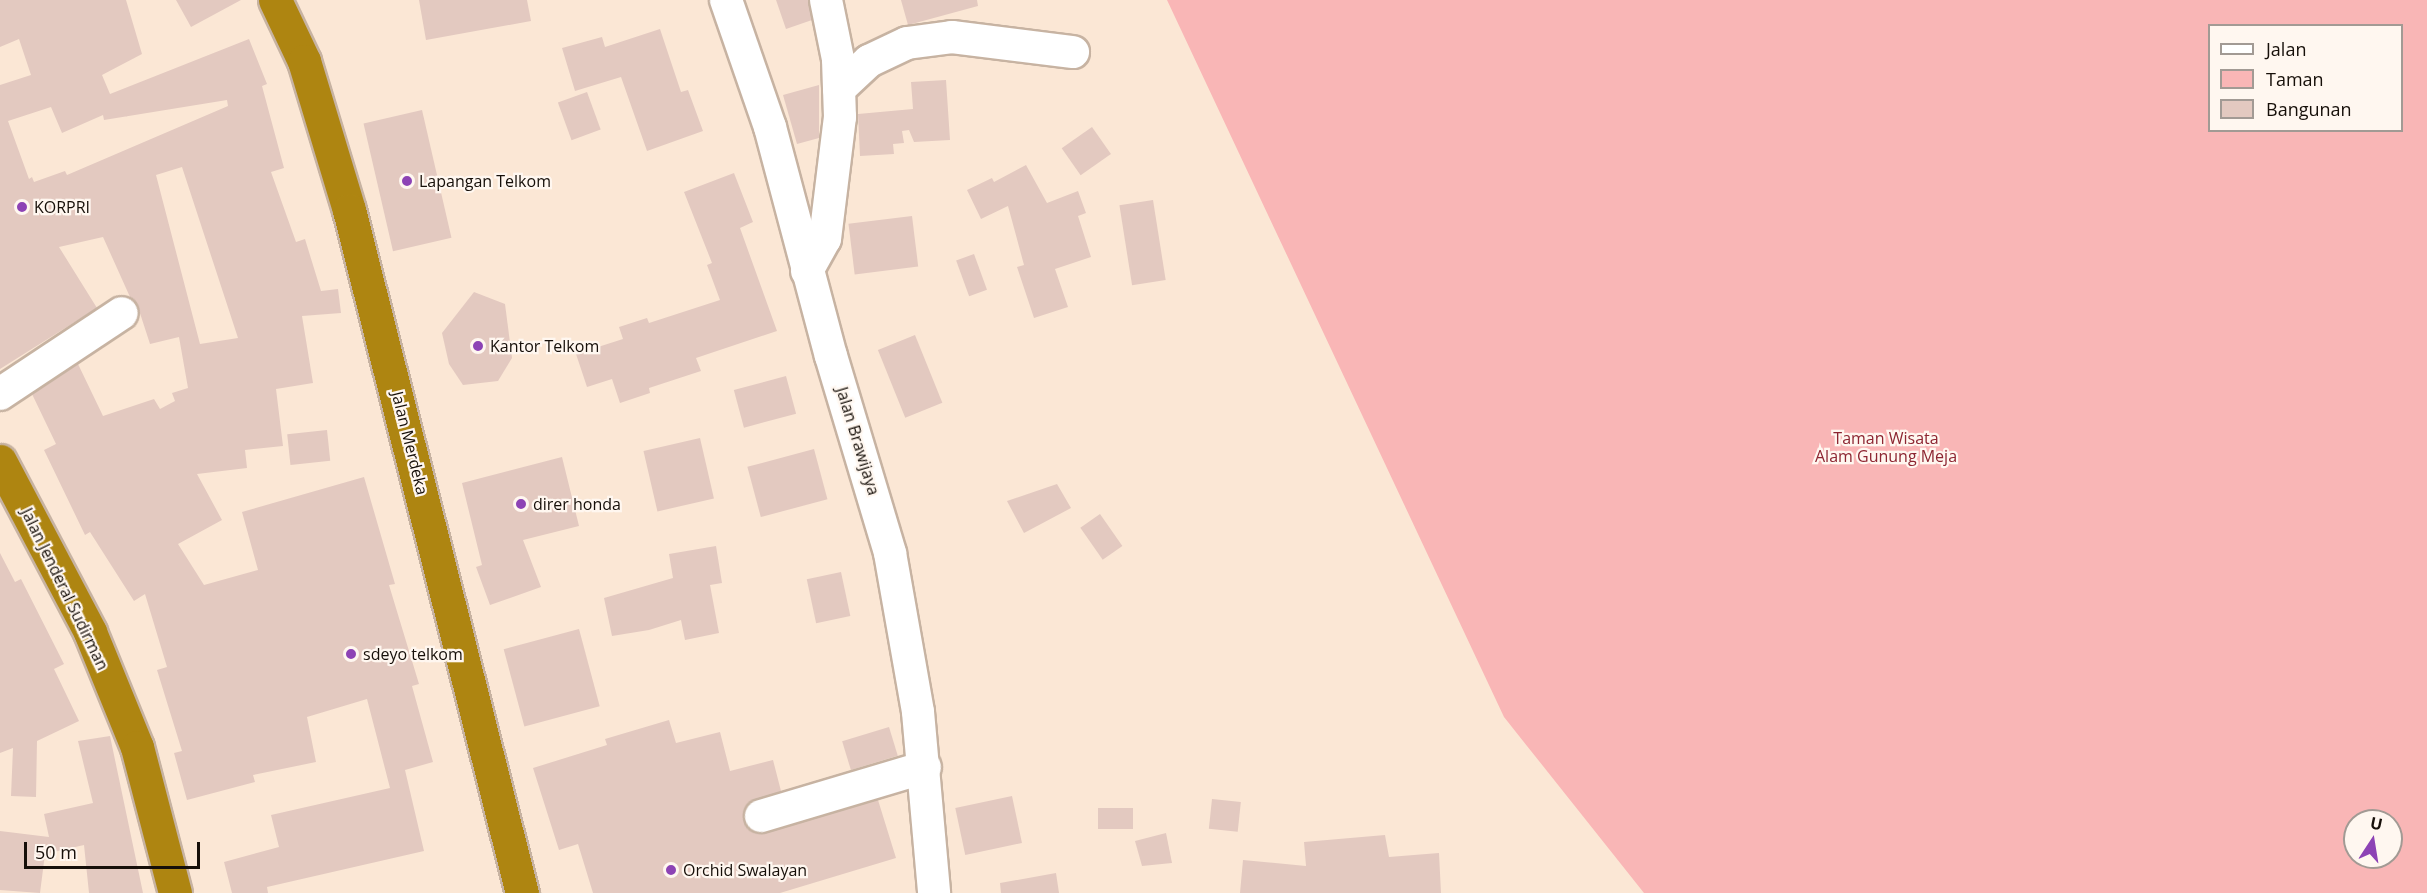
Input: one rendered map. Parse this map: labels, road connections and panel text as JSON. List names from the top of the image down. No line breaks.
{"streets":{"highway":["Jalan Merdeka","Jalan Jenderal Sudirman"],"street":["Jalan Brawijaya"]},"parks":["Taman Wisata Alam Gunung Meja"],"places":["Lapangan Telkom","KORPRI","Kantor Telkom","direr honda","sdeyo telkom","Orchid Swalayan"],"legend":["Jalan","Taman","Bangunan"],"scale_bar":"50 m","north":"top"}
